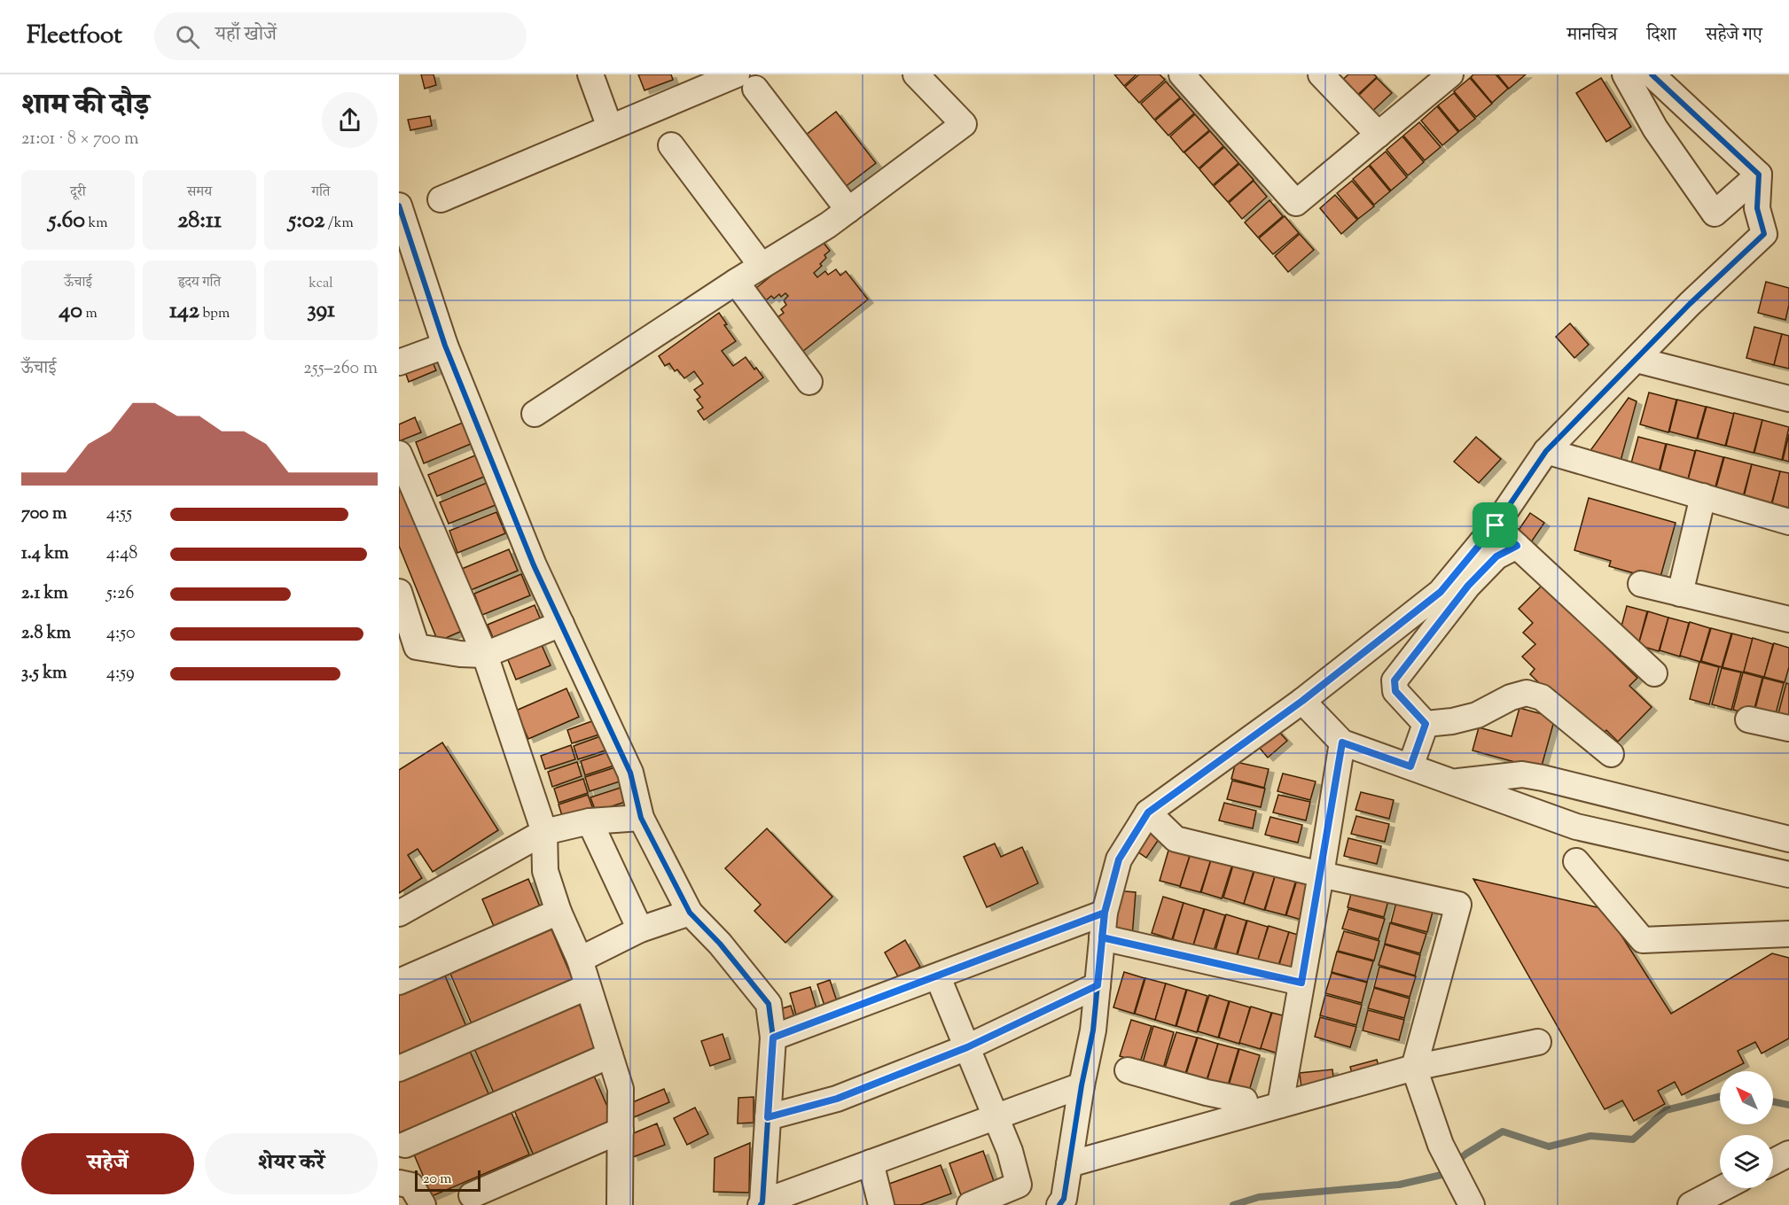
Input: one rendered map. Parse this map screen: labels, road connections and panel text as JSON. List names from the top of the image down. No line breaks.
{"scale_bar":"20 m","north":"top left","page":{"header":"Fleetfoot","search":"यहाँ खोजें","nav":["मानचित्र","दिशा","सहेजे गए"],"heading":["शाम की दौड़","21:01 · 8 × 700 m"],"stats":[["दूरी","5.60 km"],["समय","28:11"],["गति","5:02 /km"],["ऊँचाई","40 m"],["हृदय गति","142 bpm"],["kcal","391"]],"chart":["ऊँचाई","255–260 m"],"list":[{"name":"700 m","note":"4:55"},{"name":"1.4 km","note":"4:48"},{"name":"2.1 km","note":"5:26"},{"name":"2.8 km","note":"4:50"},{"name":"3.5 km","note":"4:59"}],"buttons":["सहेजें","शेयर करें"],"scale":"20 m"}}
